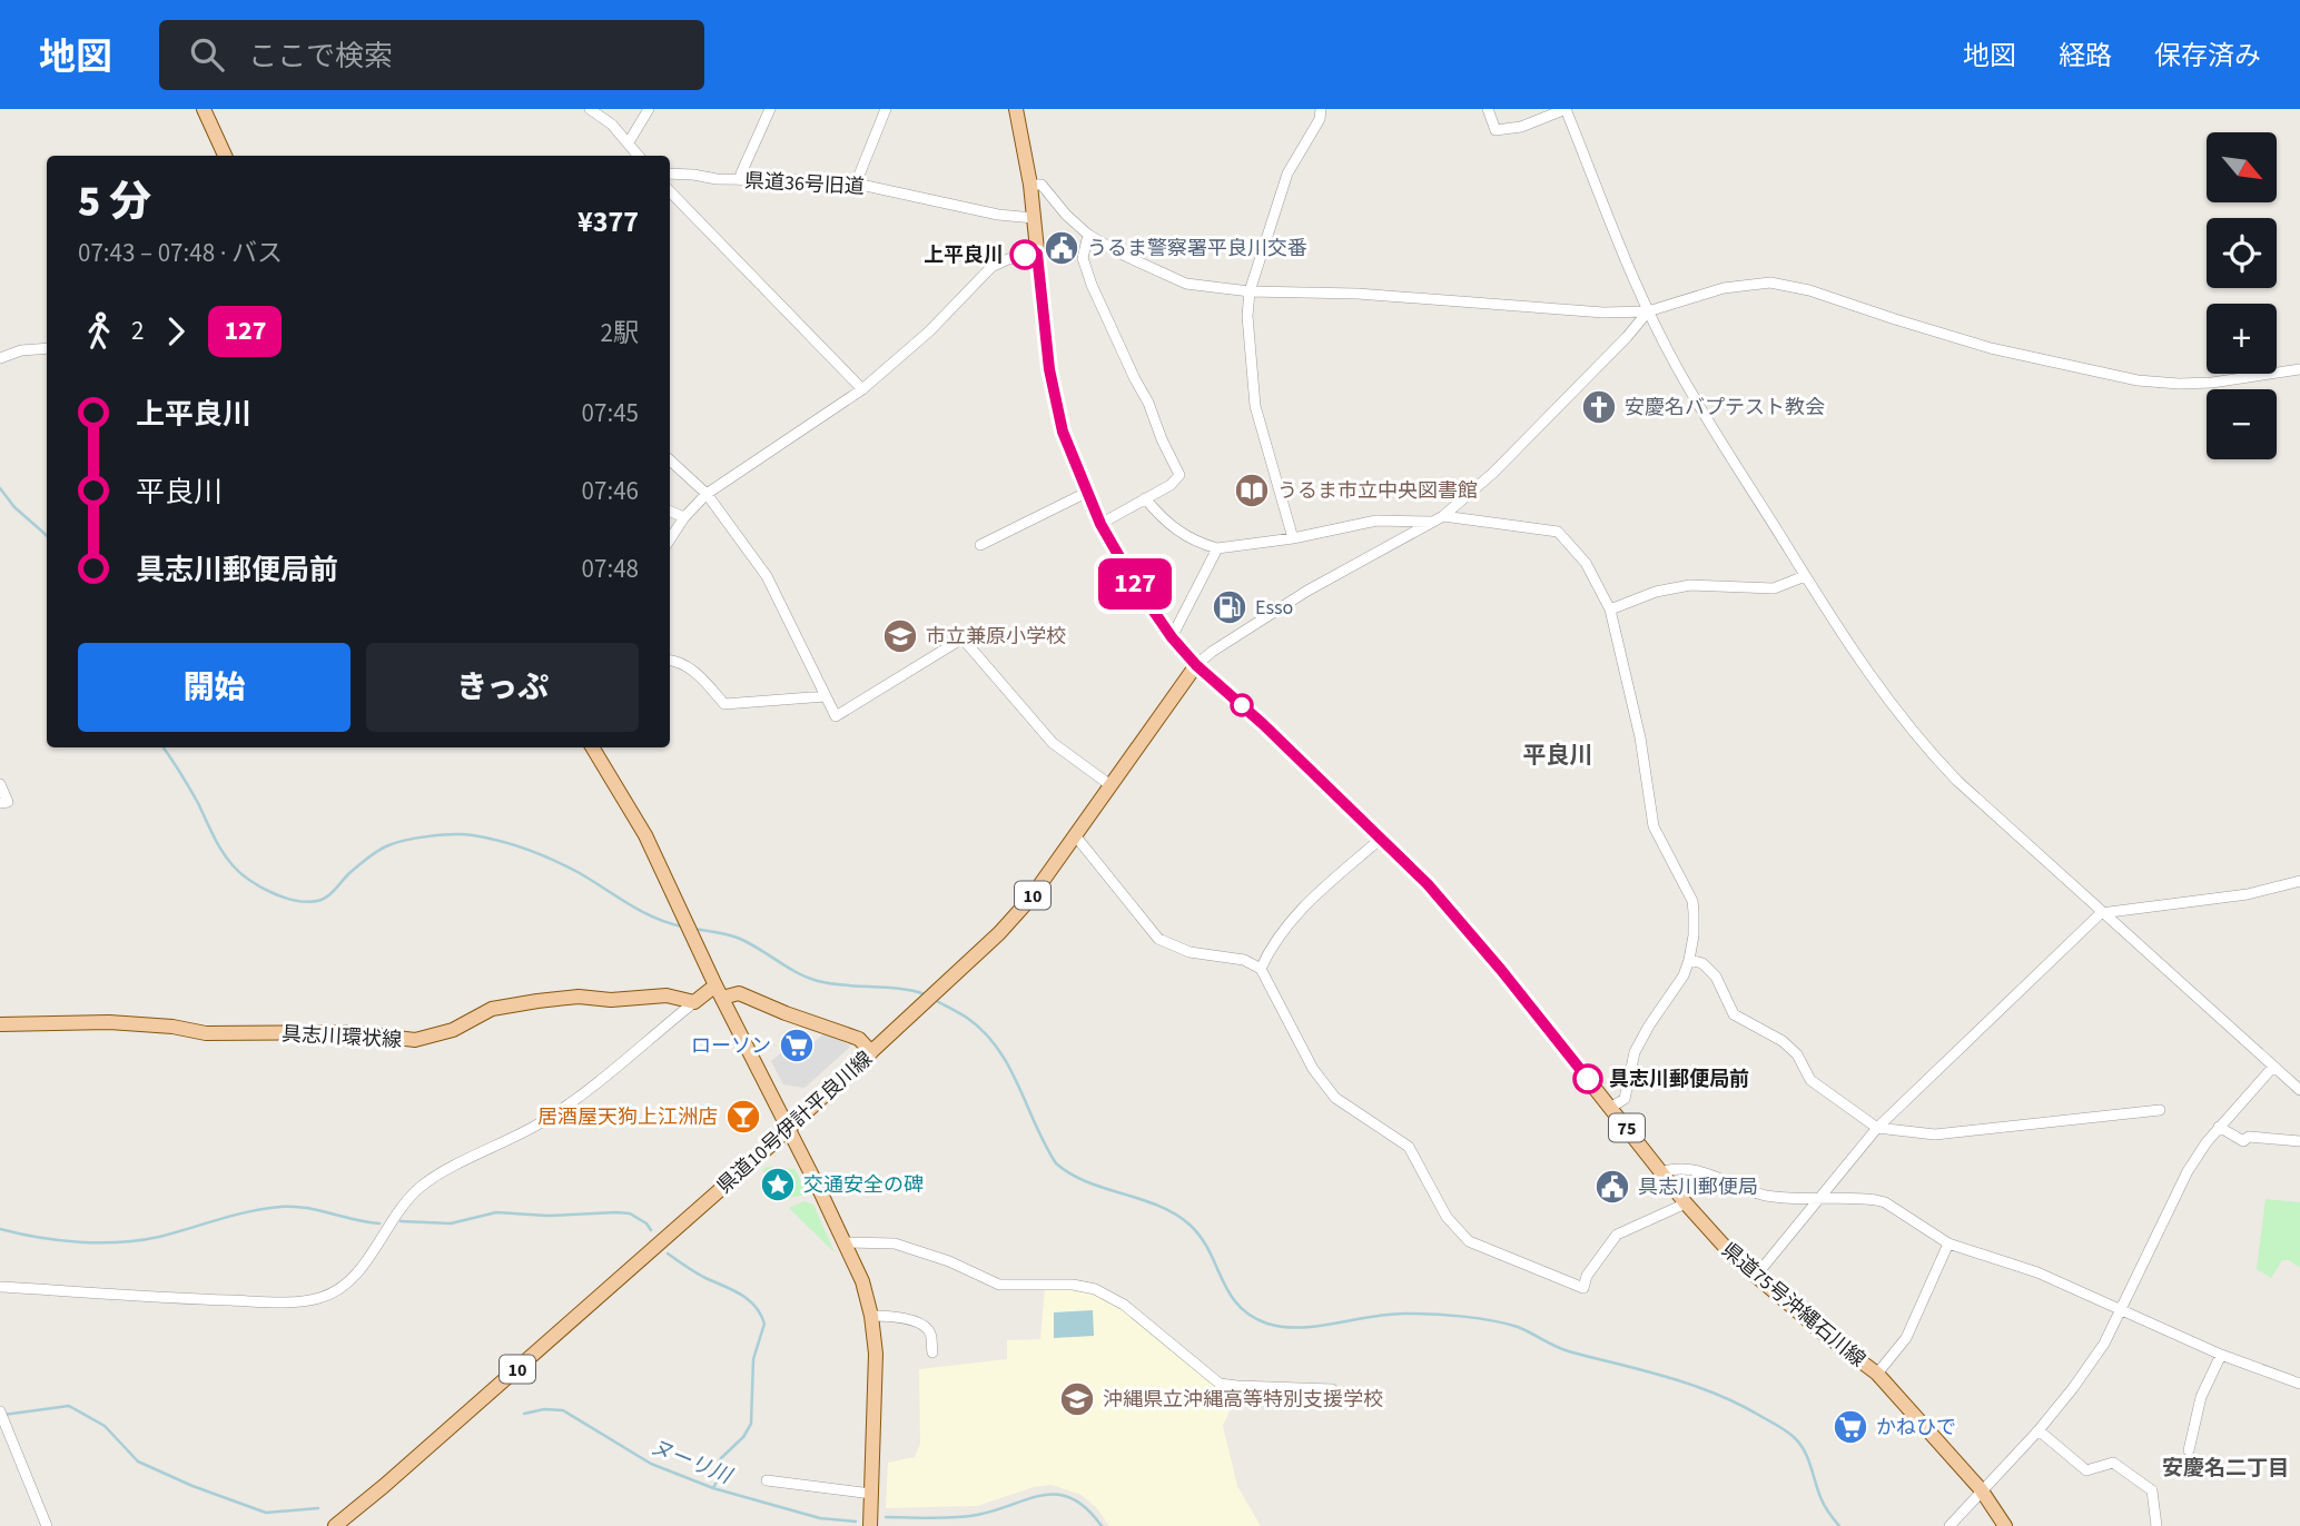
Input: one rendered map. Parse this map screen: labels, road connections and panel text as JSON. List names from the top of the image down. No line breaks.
{"streets":{"main road":["10","具志川環状線","県道10号伊計平良川線","75","県道75号沖縄石川線"],"street":["県道36号旧道"]},"crossings":[["県道36号旧道","県道75号沖縄石川線"],["県道10号伊計平良川線","県道75号沖縄石川線"]],"districts":["平良川","安慶名二丁目"],"water":["ヌーリ川"],"places":{"public building":["うるま警察署平良川交番","具志川郵便局"],"other":["上平良川","具志川郵便局前"],"church":["安慶名バプテスト教会"],"library":["うるま市立中央図書館"],"fuel station":["Esso"],"school or university":["市立兼原小学校","沖縄県立沖縄高等特別支援学校"],"supermarket":["ローソン","かねひで"],"bar":["居酒屋天狗上江洲店"],"place":["交通安全の碑"]},"lines":["bus line 127"],"north":"bottom right","page":{"header":"地図","search":"ここで検索","nav":["地図","経路","保存済み"],"on_map":"127","map_buttons":["+","−"],"heading":["5 分","07:43 – 07:48 · バス","¥377"],"legs":["2","127","2駅"],"list":[{"name":"上平良川","value":"07:45"},{"name":"平良川","value":"07:46"},{"name":"具志川郵便局前","value":"07:48"}],"buttons":["開始","きっぷ"]}}
